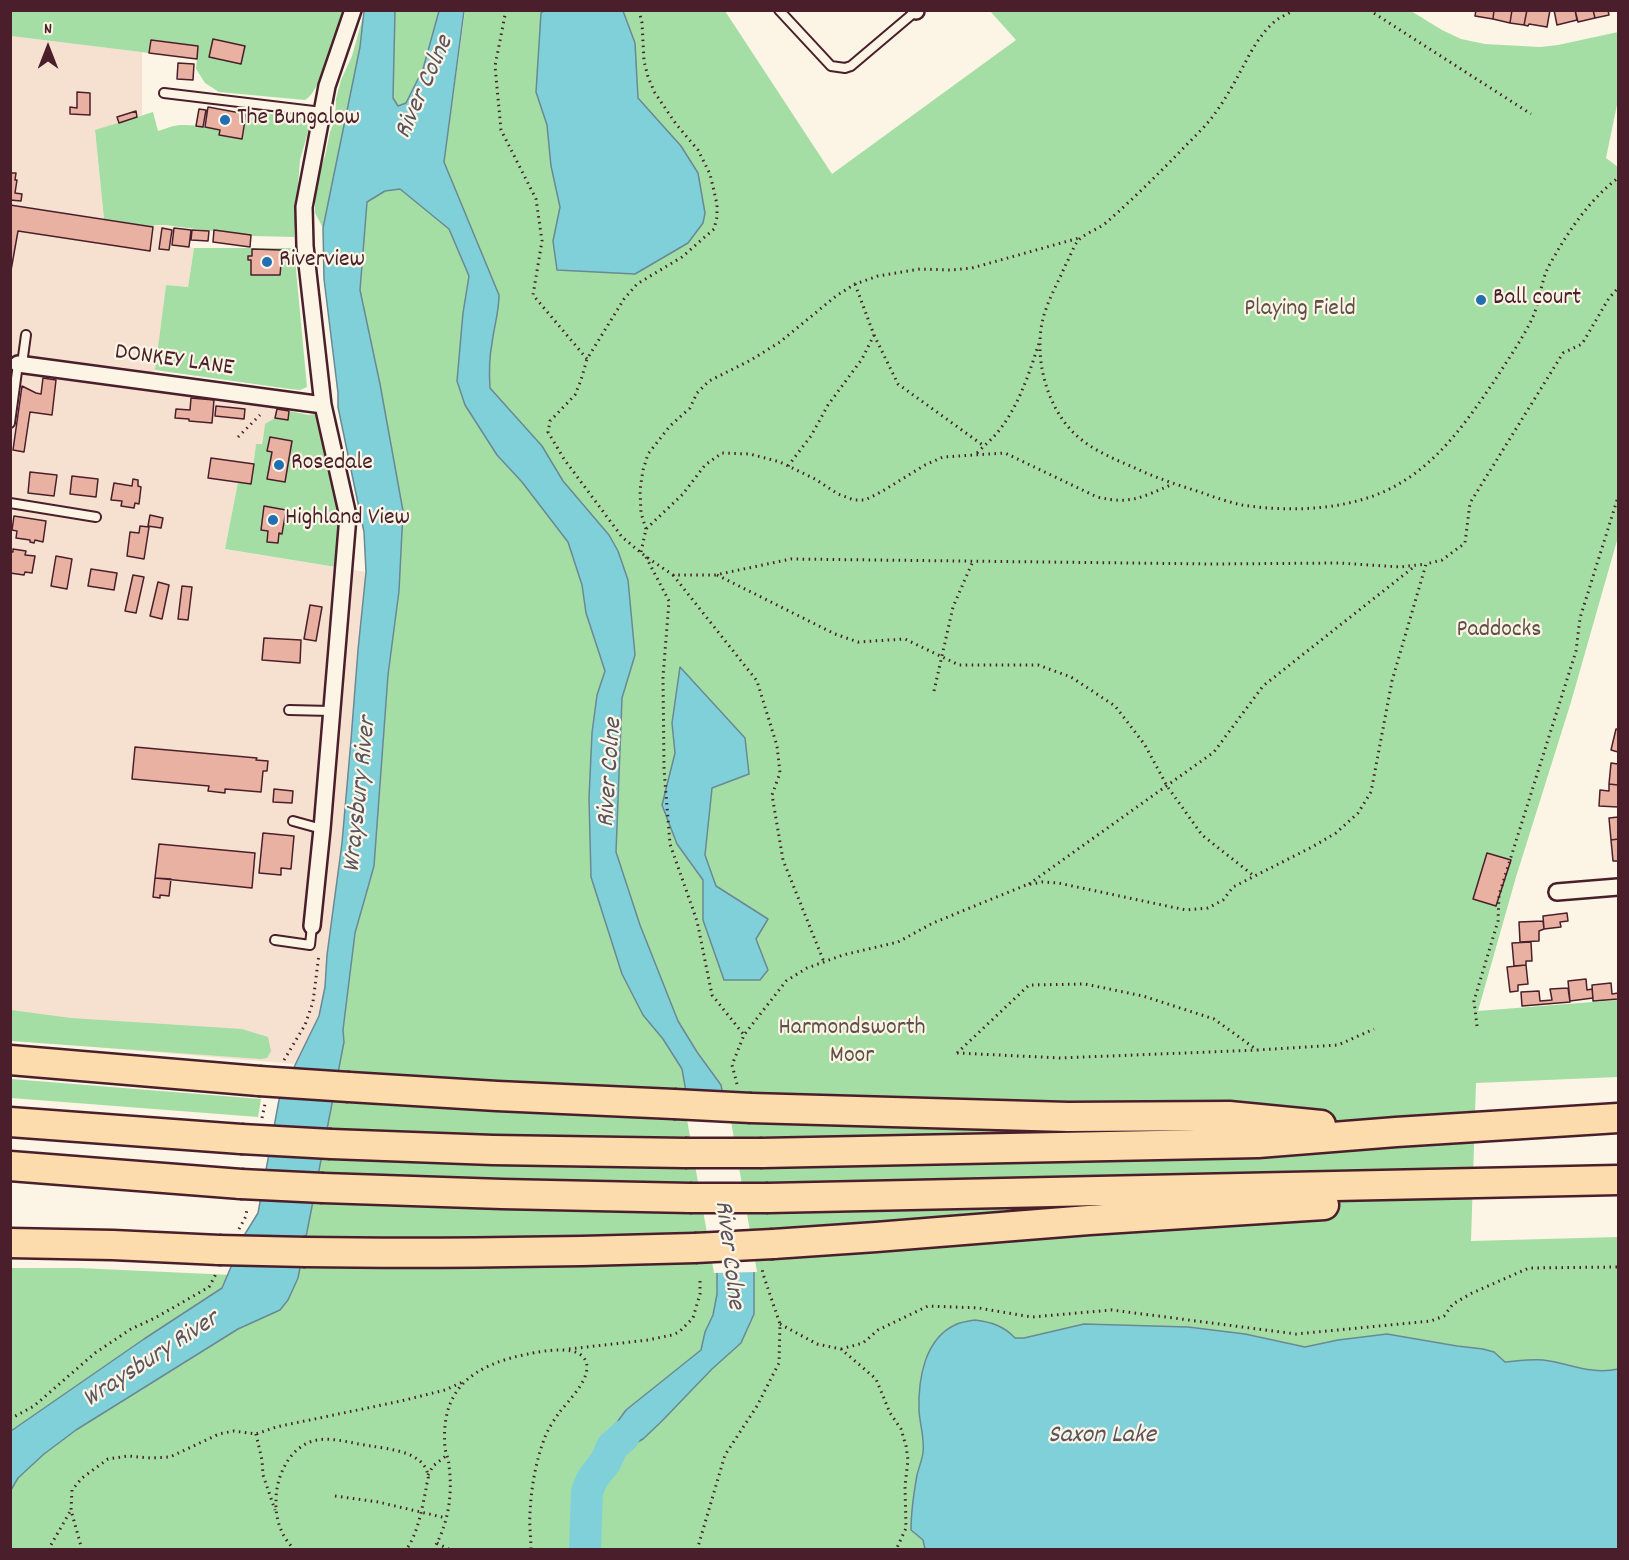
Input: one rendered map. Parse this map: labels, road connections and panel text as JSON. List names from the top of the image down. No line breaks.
{"streets":{"street":["DONKEY LANE"]},"water":["River Colne","Wraysbury River","Saxon Lake"],"parks":["Playing Field","Paddocks","Harmondsworth Moor"],"places":["The Bungalow","Riverview","Ball court","Rosedale","Highland View"],"north":"top"}
